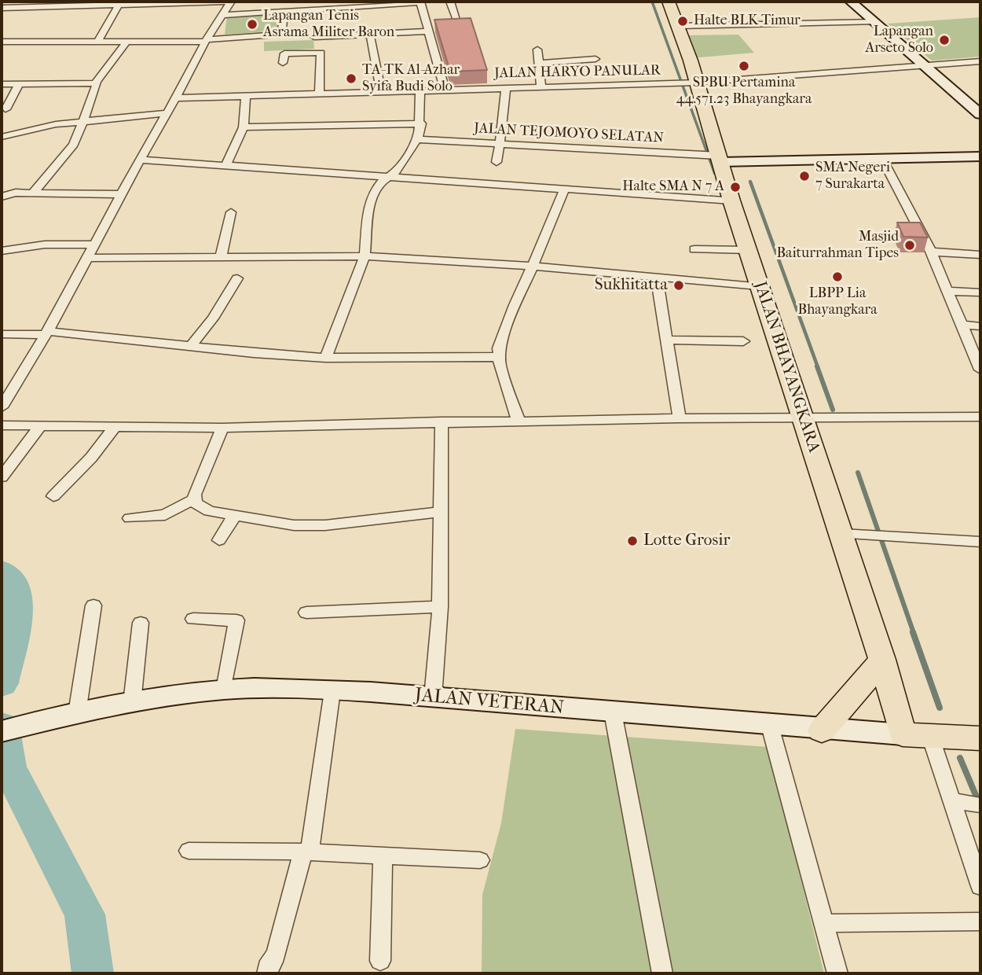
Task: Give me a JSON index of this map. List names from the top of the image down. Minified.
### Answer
{"streets":{"main road":["JALAN BHAYANGKARA","JALAN VETERAN"],"street":["JALAN HARYO PANULAR","JALAN TEJOMOYO SELATAN"]},"crossings":[["JALAN HARYO PANULAR","JALAN BHAYANGKARA"],["JALAN TEJOMOYO SELATAN","JALAN BHAYANGKARA"],["JALAN BHAYANGKARA","JALAN VETERAN"]],"places":["Halte BLK Timur","Lapangan Tenis Asrama Militer Baron","Lapangan Arseto Solo","SPBU Pertamina 44.571.23 Bhayangkara","TA-TK Al-Azhar Syifa Budi Solo","SMA Negeri 7 Surakarta","Halte SMA N 7 A","Masjid Baiturrahman Tipes","LBPP Lia Bhayangkara","Sukhitatta","Lotte Grosir"]}
